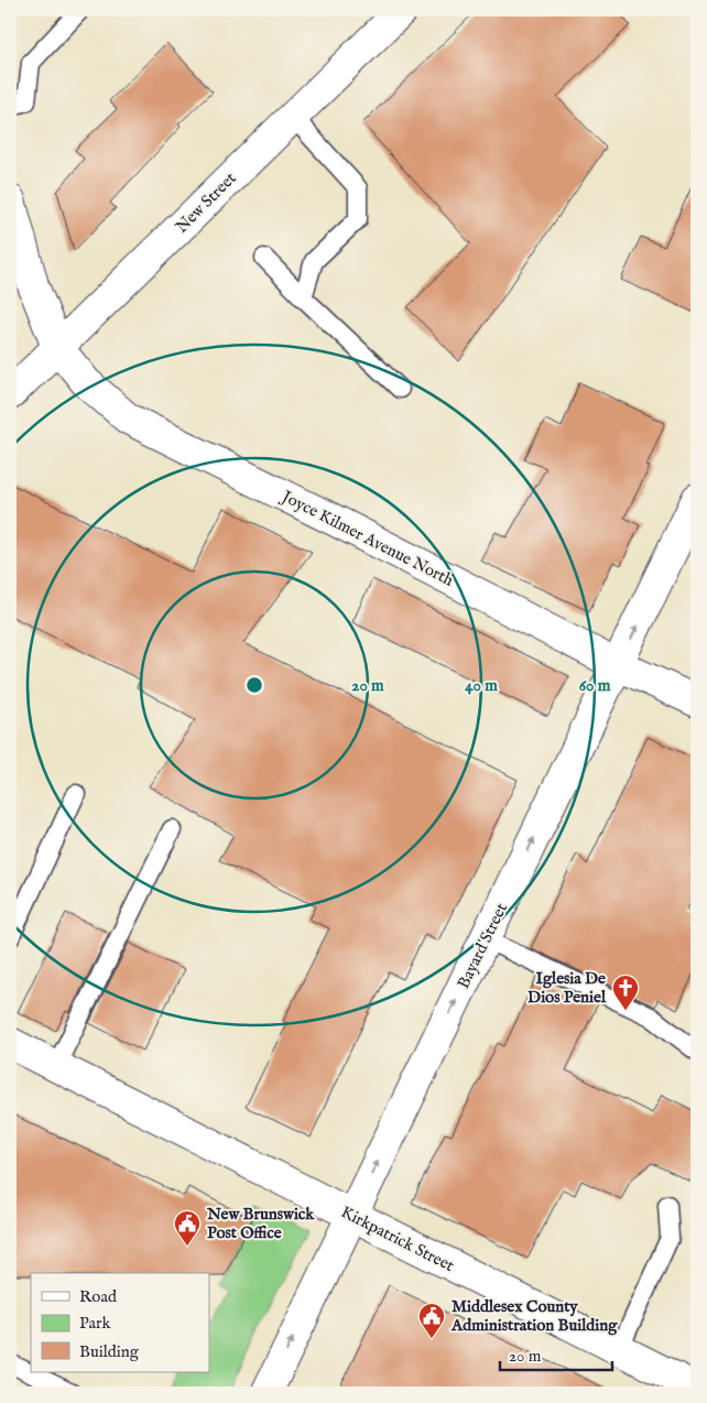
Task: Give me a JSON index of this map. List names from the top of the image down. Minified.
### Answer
{"streets":{"street":["New Street","Joyce Kilmer Avenue North","Bayard Street","Kirkpatrick Street"]},"crossings":[["New Street","Joyce Kilmer Avenue North"],["Joyce Kilmer Avenue North","Bayard Street"],["Bayard Street","Kirkpatrick Street"]],"one_way":["Bayard Street"],"places":{"church":["Iglesia De Dios Peniel"],"public building":["New Brunswick Post Office","Middlesex County Administration Building"]},"legend":["Road","Park","Building"],"scale_bar":"20 m","rings":["20 m","40 m","60 m"]}
